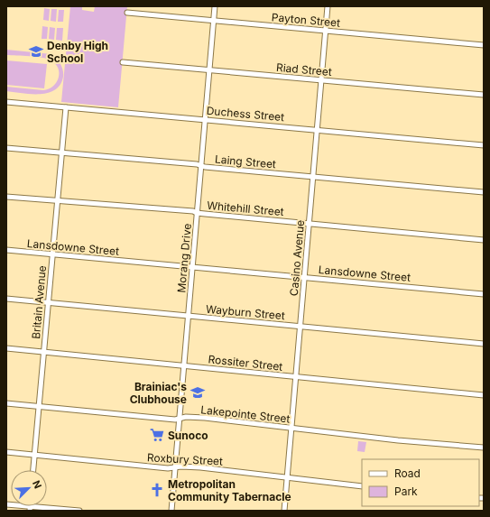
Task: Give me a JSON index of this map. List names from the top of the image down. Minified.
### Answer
{"streets":{"street":["Payton Street","Riad Street","Duchess Street","Laing Street","Whitehill Street","Lansdowne Street","Morang Drive","Casino Avenue","Britain Avenue","Wayburn Street","Rossiter Street","Lakepointe Street","Roxbury Street"]},"crossings":[["Payton Street","Morang Drive"],["Payton Street","Casino Avenue"],["Riad Street","Morang Drive"],["Riad Street","Casino Avenue"],["Duchess Street","Morang Drive"],["Duchess Street","Casino Avenue"],["Duchess Street","Britain Avenue"],["Laing Street","Morang Drive"],["Laing Street","Casino Avenue"],["Laing Street","Britain Avenue"],["Whitehill Street","Morang Drive"],["Whitehill Street","Casino Avenue"],["Whitehill Street","Britain Avenue"],["Lansdowne Street","Morang Drive"],["Lansdowne Street","Casino Avenue"],["Lansdowne Street","Britain Avenue"],["Morang Drive","Wayburn Street"],["Morang Drive","Rossiter Street"],["Morang Drive","Lakepointe Street"],["Morang Drive","Roxbury Street"],["Casino Avenue","Wayburn Street"],["Casino Avenue","Rossiter Street"],["Casino Avenue","Lakepointe Street"],["Casino Avenue","Roxbury Street"],["Britain Avenue","Wayburn Street"],["Britain Avenue","Rossiter Street"],["Britain Avenue","Lakepointe Street"],["Britain Avenue","Roxbury Street"]],"places":{"school or university":["Denby High School","Brainiac's Clubhouse"],"supermarket":["Sunoco"],"church":["Metropolitan Community Tabernacle"]},"legend":["Road","Park"],"north":"top right"}
